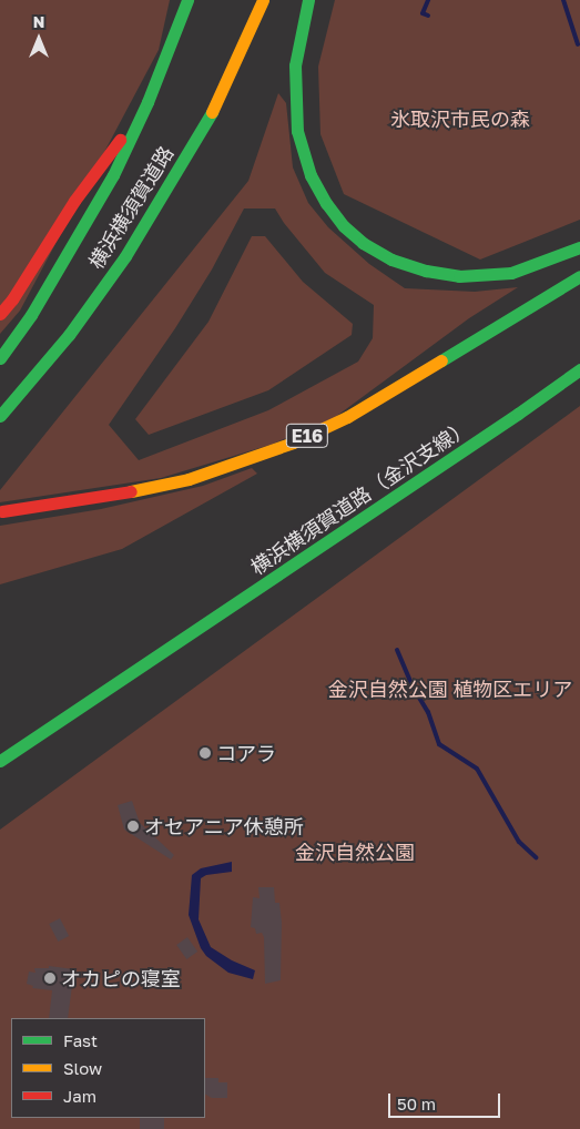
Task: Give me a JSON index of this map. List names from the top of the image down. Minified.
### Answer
{"streets":{"highway":["横浜横須賀道路","E16","横浜横須賀道路（金沢支線）"]},"parks":["氷取沢市民の森","金沢自然公園 植物区エリア","金沢自然公園"],"places":["コアラ","オセアニア休憩所","オカピの寝室"],"legend":["Fast","Slow","Jam"],"scale_bar":"50 m","north":"top"}
